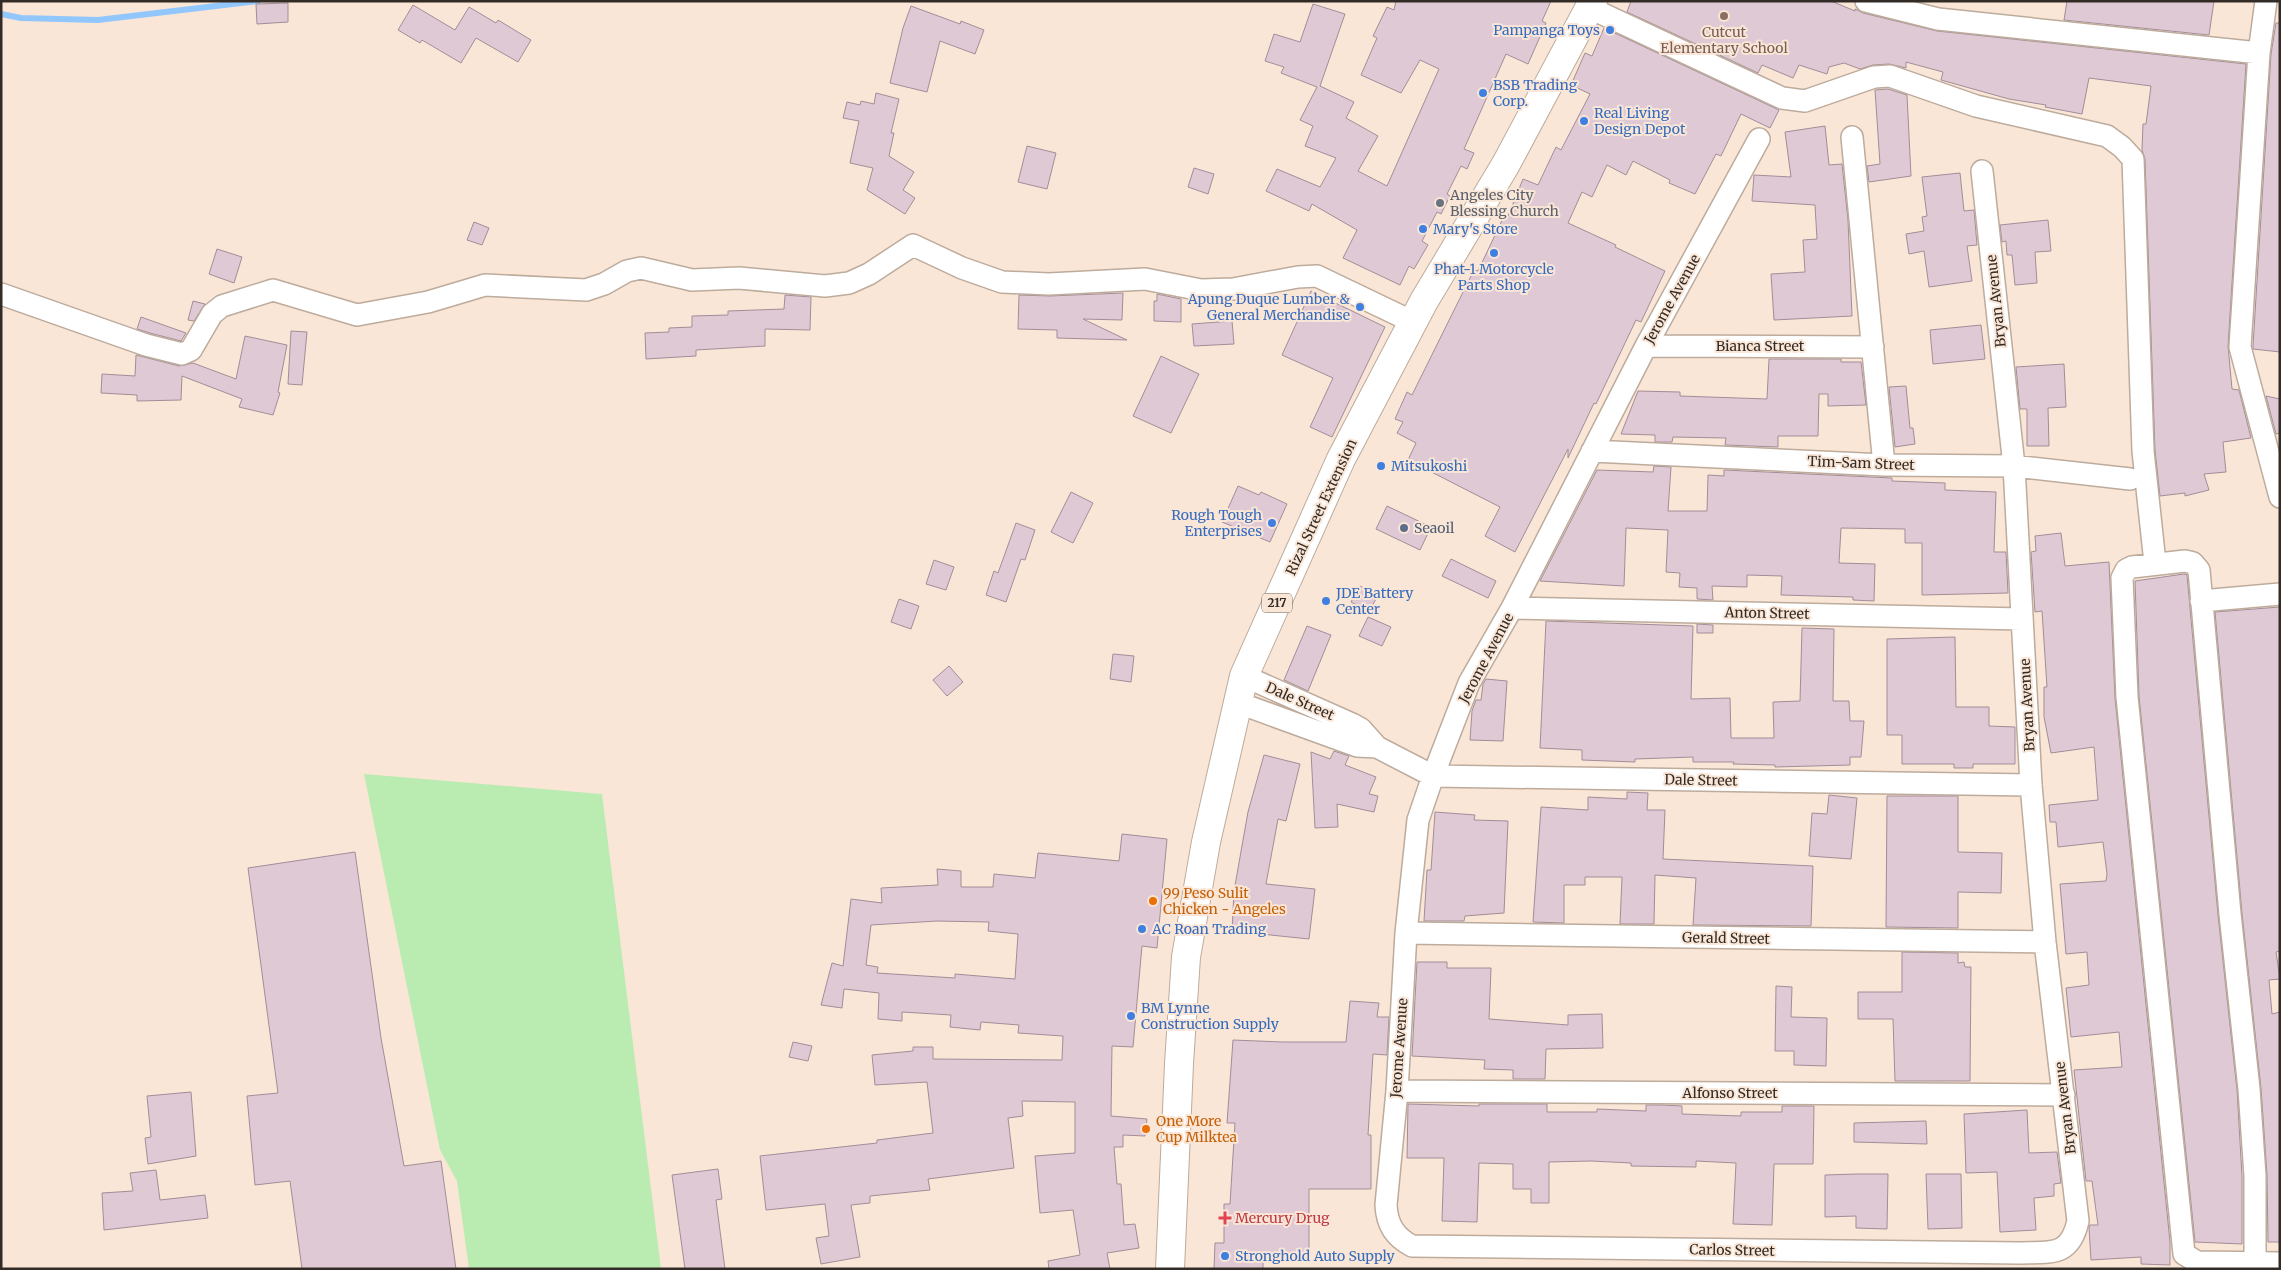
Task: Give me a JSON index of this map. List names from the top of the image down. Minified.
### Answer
{"streets":{"main road":["Rizal Street Extension","217"],"street":["Jerome Avenue","Bryan Avenue","Bianca Street","Tim-Sam Street","Anton Street","Dale Street","Gerald Street","Alfonso Street","Carlos Street"]},"crossings":[["Jerome Avenue","Bianca Street"],["Jerome Avenue","Tim-Sam Street"],["Jerome Avenue","Anton Street"],["Jerome Avenue","Dale Street"],["Jerome Avenue","Gerald Street"],["Jerome Avenue","Alfonso Street"],["Jerome Avenue","Carlos Street"],["Bryan Avenue","Tim-Sam Street"],["Bryan Avenue","Anton Street"],["Bryan Avenue","Dale Street"],["Bryan Avenue","Gerald Street"],["Bryan Avenue","Alfonso Street"],["Bryan Avenue","Carlos Street"],["Rizal Street Extension","Dale Street"]],"places":{"other":["Cutcut Elementary School","Pampanga Toys","BSB Trading Corp.","Real Living Design Depot","Angeles City Blessing Church","Mary's Store","Phat-1 Motorcycle Parts Shop","Apung Duque Lumber & General Merchandise","Mitsukoshi","Rough Tough Enterprises","Seaoil","JDE Battery Center","99 Peso Sulit Chicken - Angeles","AC Roan Trading","BM Lynne Construction Supply","One More Cup Milktea","Stronghold Auto Supply"],"health":["Mercury Drug"]}}
